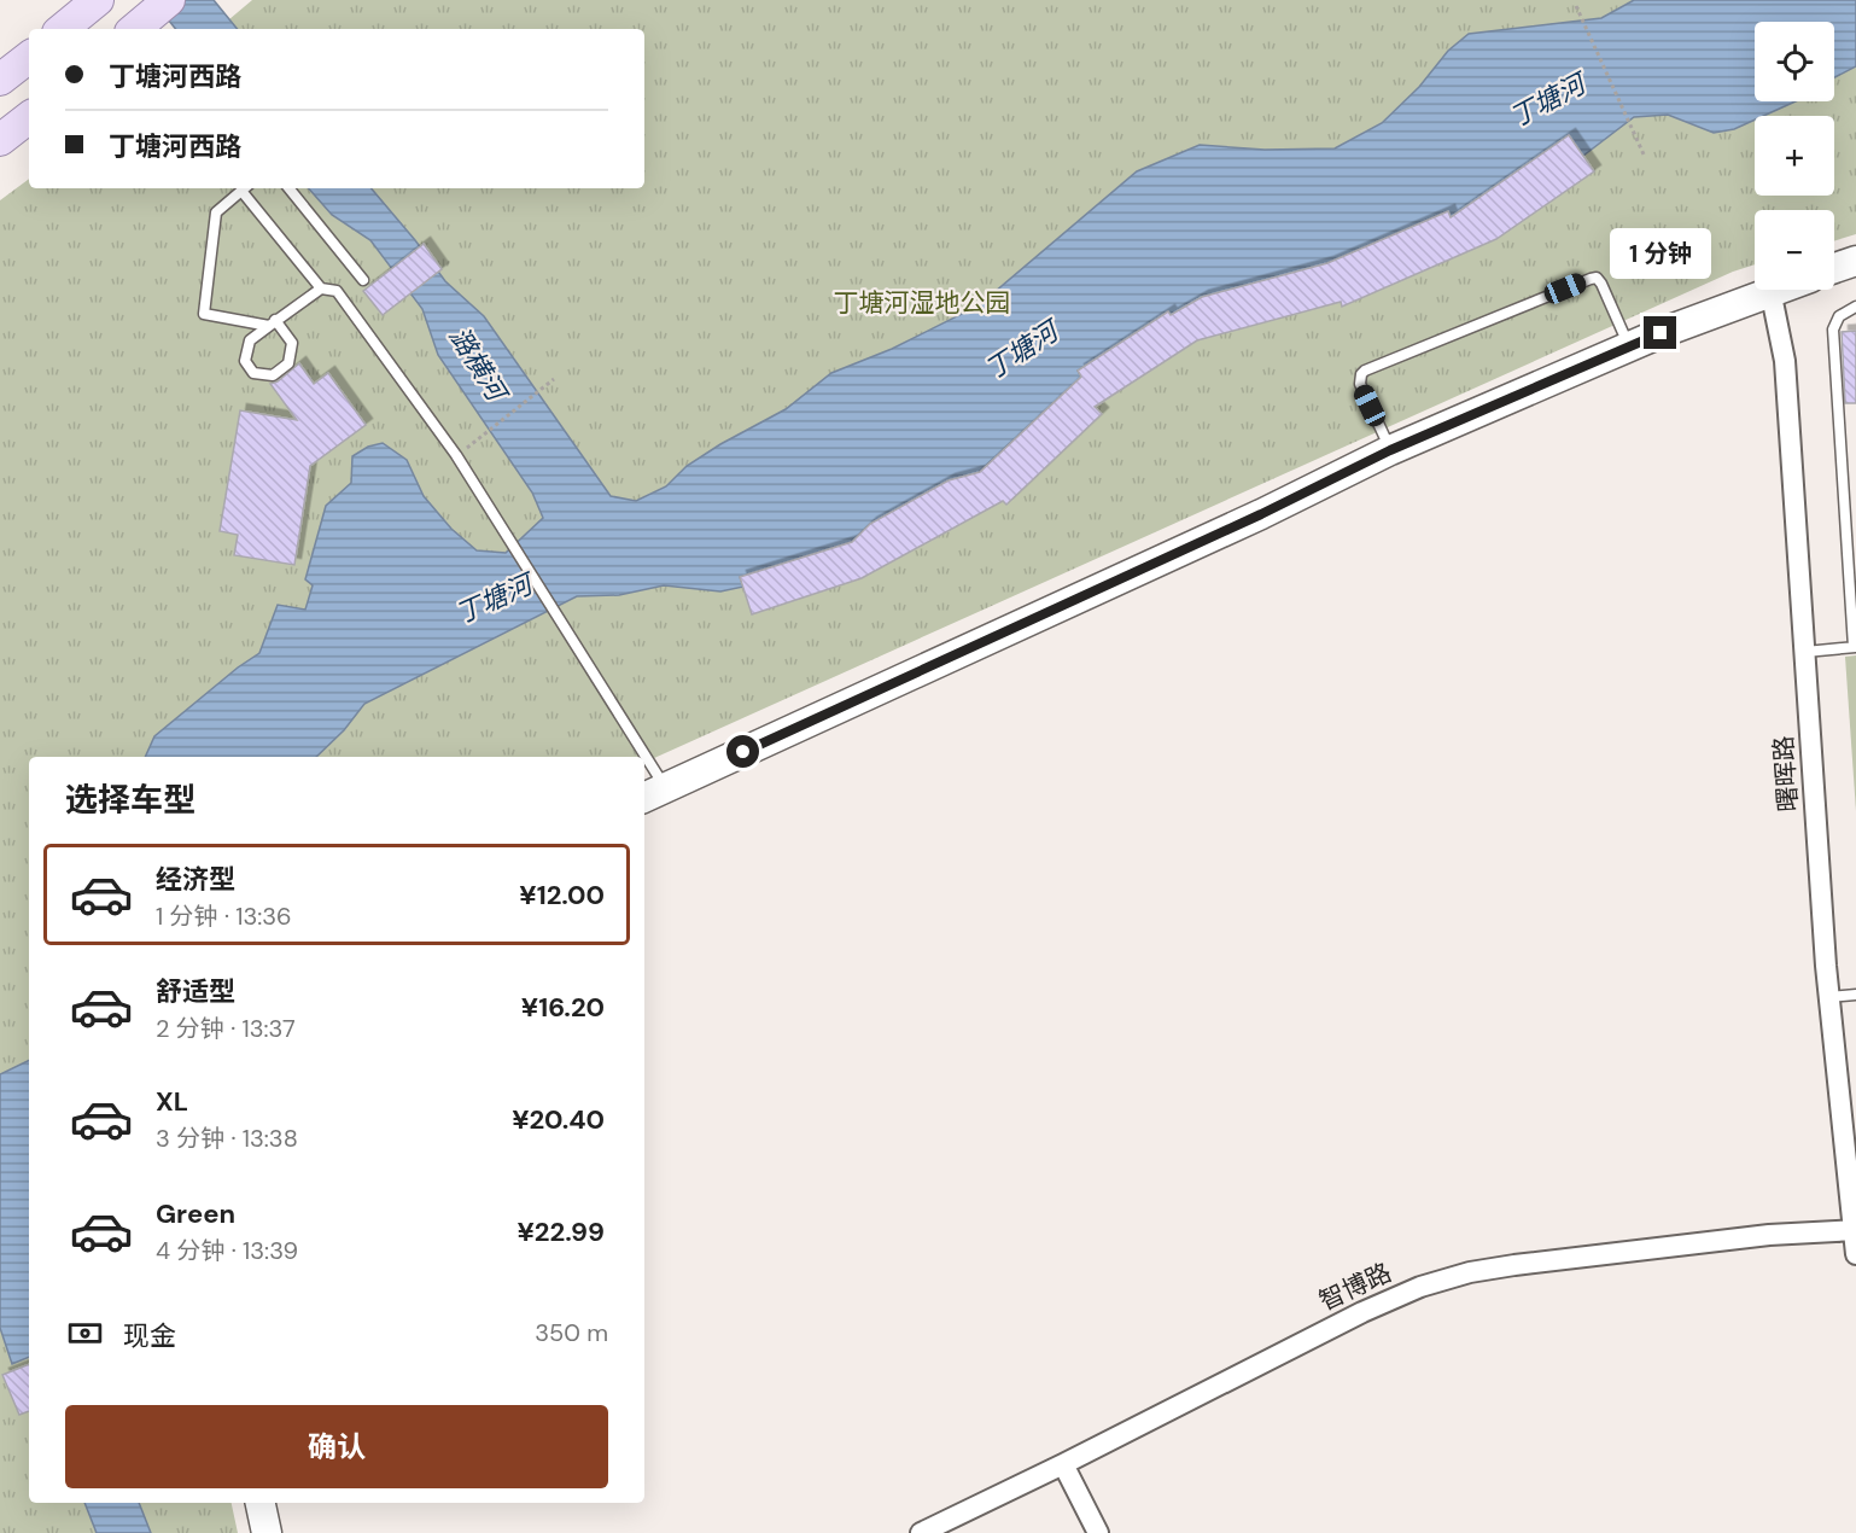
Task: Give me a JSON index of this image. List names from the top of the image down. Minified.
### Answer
{"streets":{"street":["曙晖路","智博路"]},"crossings":[["曙晖路","智博路"]],"water":["丁塘河","潞横河"],"parks":["丁塘河湿地公园"],"page":{"map_buttons":["+","−"],"banner":["丁塘河西路","丁塘河西路"],"bubble":"1 分钟","heading":"选择车型","list":[{"name":"经济型","note":"1 分钟 · 13:36","value":"¥12.00"},{"name":"舒适型","note":"2 分钟 · 13:37","value":"¥16.20"},{"name":"XL","note":"3 分钟 · 13:38","value":"¥20.40"},{"name":"Green","note":"4 分钟 · 13:39","value":"¥22.99"}],"pay":["现金","350 m"],"buttons":"确认"}}
